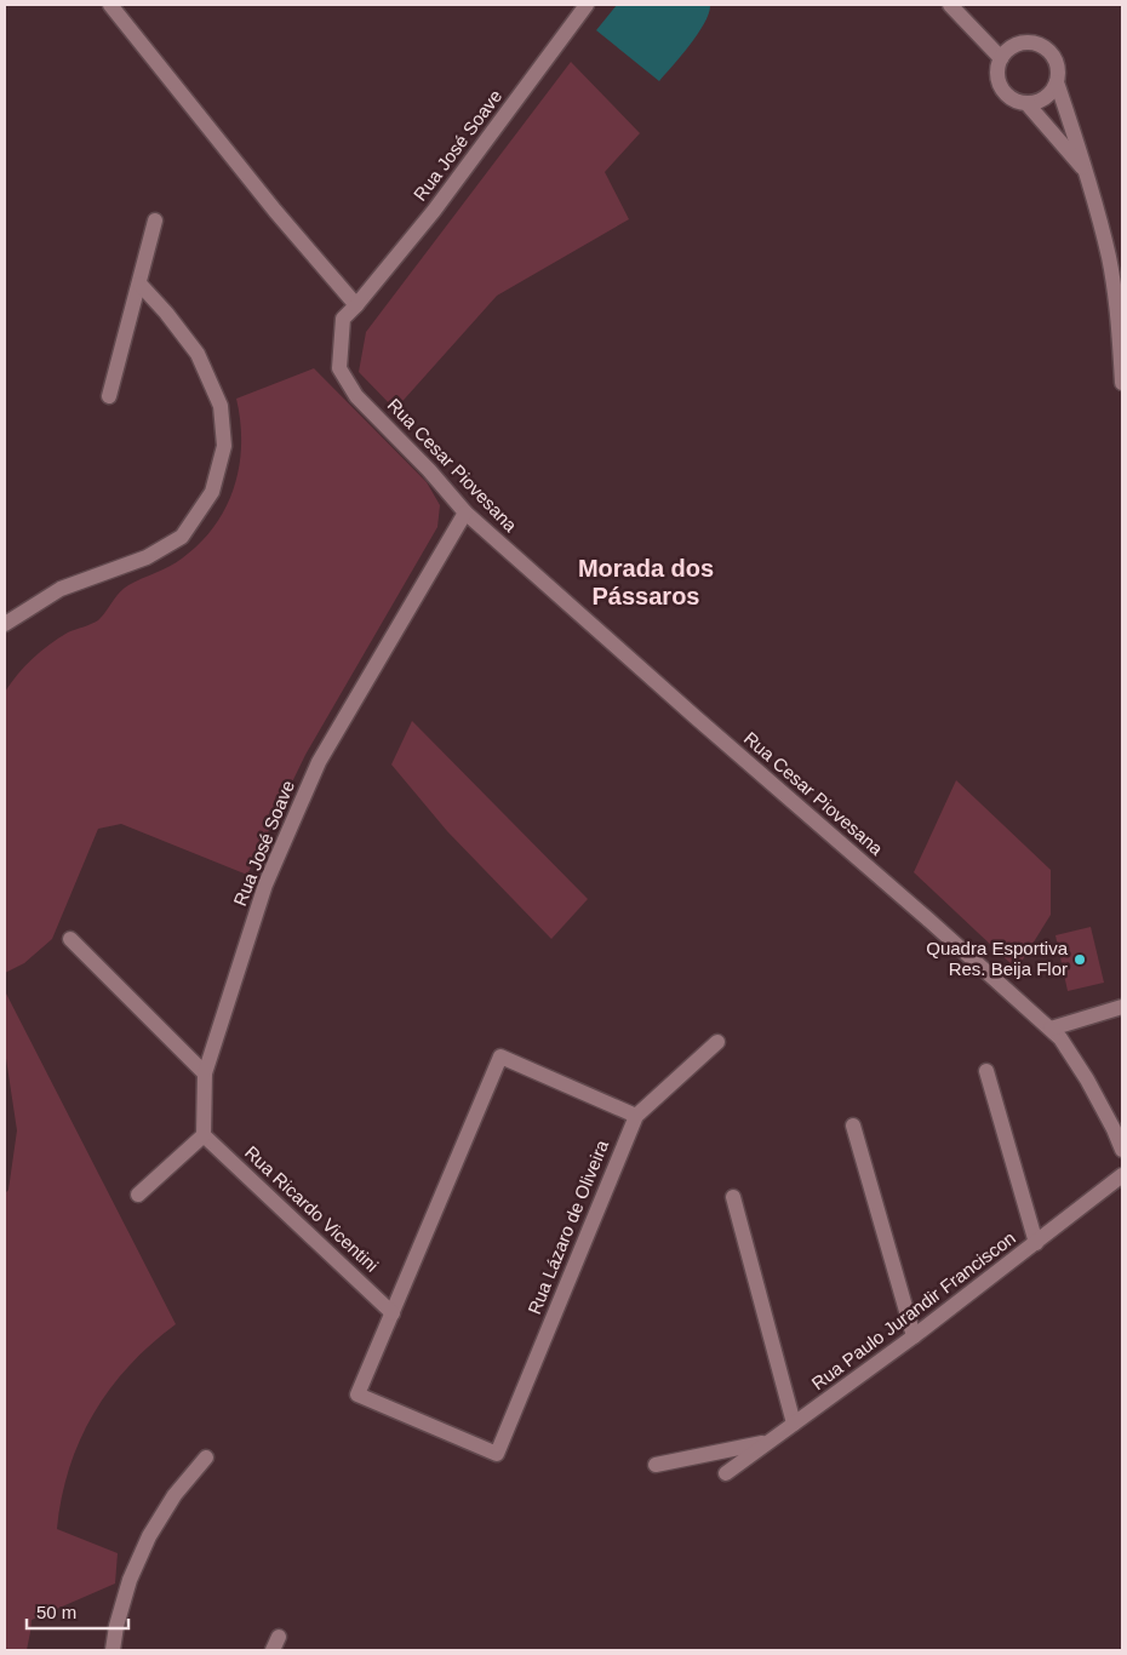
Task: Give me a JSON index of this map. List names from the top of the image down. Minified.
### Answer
{"streets":{"street":["Rua José Soave","Rua Cesar Piovesana","Rua Ricardo Vicentini","Rua Lázaro de Oliveira","Rua Paulo Jurandir Franciscon"]},"crossings":[["Rua José Soave","Rua Cesar Piovesana"],["Rua José Soave","Rua Ricardo Vicentini"],["Rua Ricardo Vicentini","Rua Lázaro de Oliveira"]],"districts":["Morada dos Pássaros"],"places":["Quadra Esportiva Res. Beija Flor"],"scale_bar":"50 m"}
